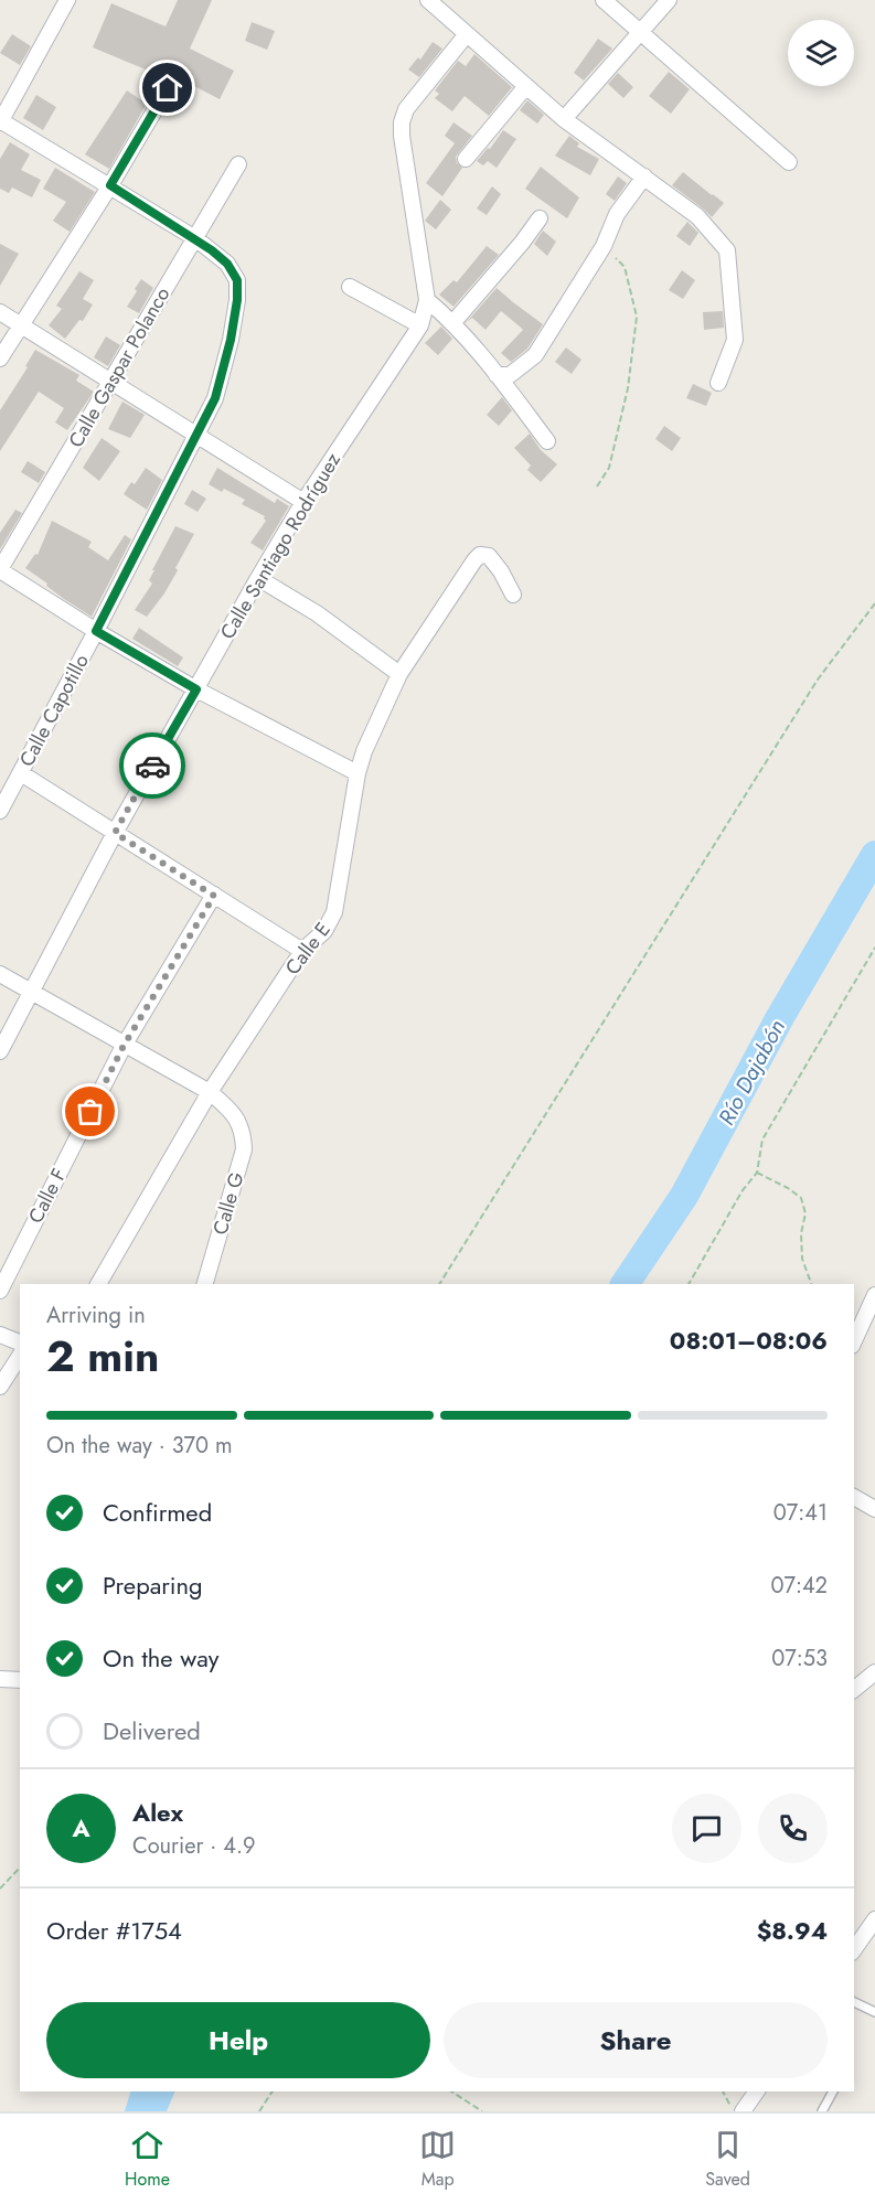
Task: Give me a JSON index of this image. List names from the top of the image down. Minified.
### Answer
{"streets":{"street":["Calle Gaspar Polanco","Calle Santiago Rodríguez","Calle Capotillo","Calle E","Calle F","Calle G"]},"crossings":[["Calle Gaspar Polanco","Calle Capotillo"],["Calle E","Calle G"]],"water":["Río Dajabón"],"page":{"heading":["2 min","Arriving in","08:01–08:06"],"panel":["Alex","Courier · 4.9","Order #1754","$8.94"],"bar":"On the way · 370 m","list":[["Confirmed","07:41"],["Preparing","07:42"],["On the way","07:53"],"Delivered"],"round":"A","buttons":["Help","Share"],"tabs":["Home","Map","Saved"]}}
